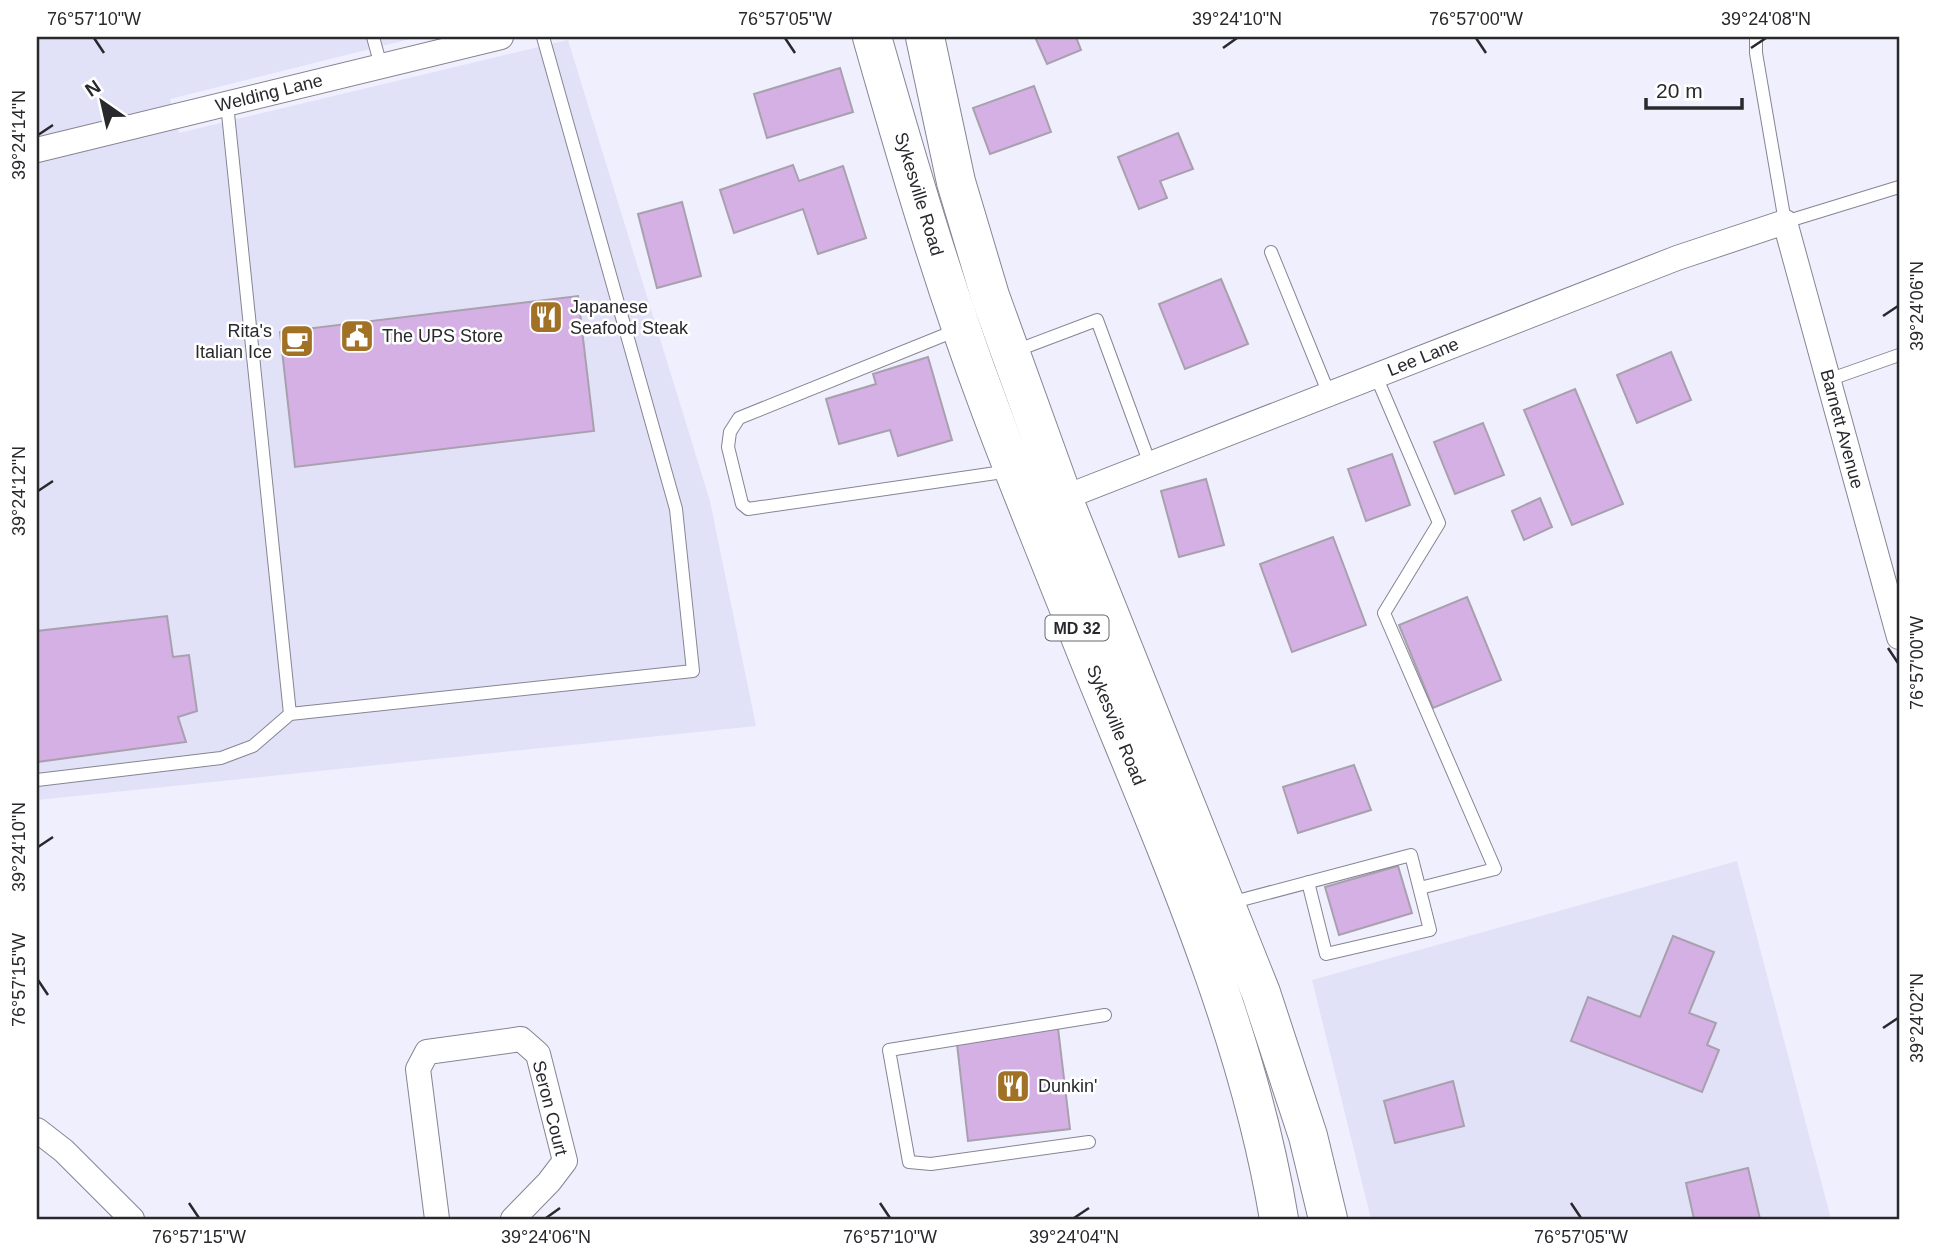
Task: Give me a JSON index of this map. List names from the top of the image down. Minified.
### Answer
{"streets":{"main road":["Sykesville Road","MD 32"],"street":["Welding Lane","Lee Lane","Barnett Avenue","Seron Court"]},"crossings":[["Sykesville Road","Lee Lane"],["Lee Lane","Barnett Avenue"]],"places":{"restaurant":["Japanese Seafood Steak","Dunkin'"],"public building":["The UPS Store"],"cafe":["Rita's Italian Ice"]},"scale_bar":"20 m","north":"top left","coordinates":["76°57'10\"W","76°57'05\"W","39°24'10\"N","76°57'00\"W","39°24'08\"N","39°24'14\"N","39°24'06\"N","39°24'12\"N","76°57'15\"W","39°24'02\"N","39°24'04\"N"]}
